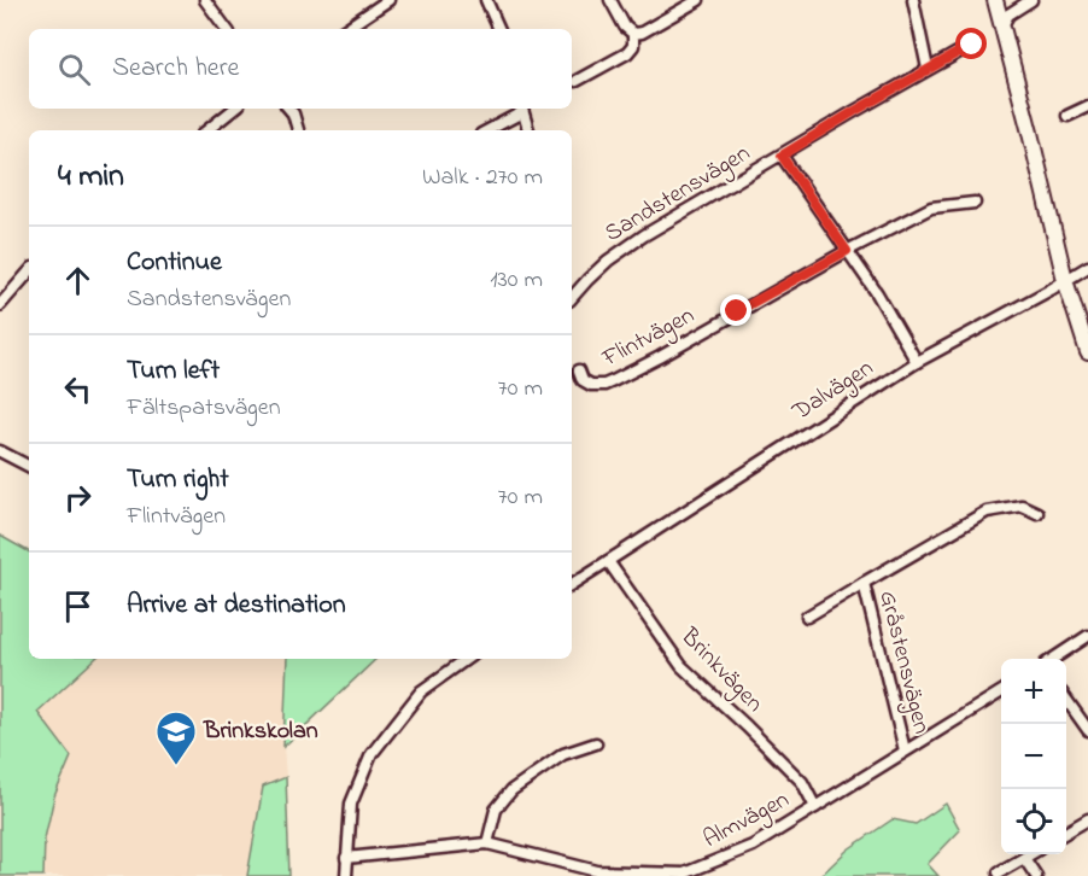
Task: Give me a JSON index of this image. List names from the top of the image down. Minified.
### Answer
{"streets":{"street":["Sandstensvägen","Flintvägen","Dalvägen","Gråstensvägen","Brinkvägen","Almvägen"]},"crossings":[["Dalvägen","Brinkvägen"],["Gråstensvägen","Almvägen"],["Brinkvägen","Almvägen"]],"places":{"school or university":["Brinkskolan"]},"page":{"search":"Search here","heading":["4 min","Walk · 270 m"],"list":[["Continue","Sandstensvägen","130 m"],["Turn left","Fältspatsvägen","70 m"],["Turn right","Flintvägen","70 m"],"Arrive at destination"],"map_buttons":["+","−"]}}
